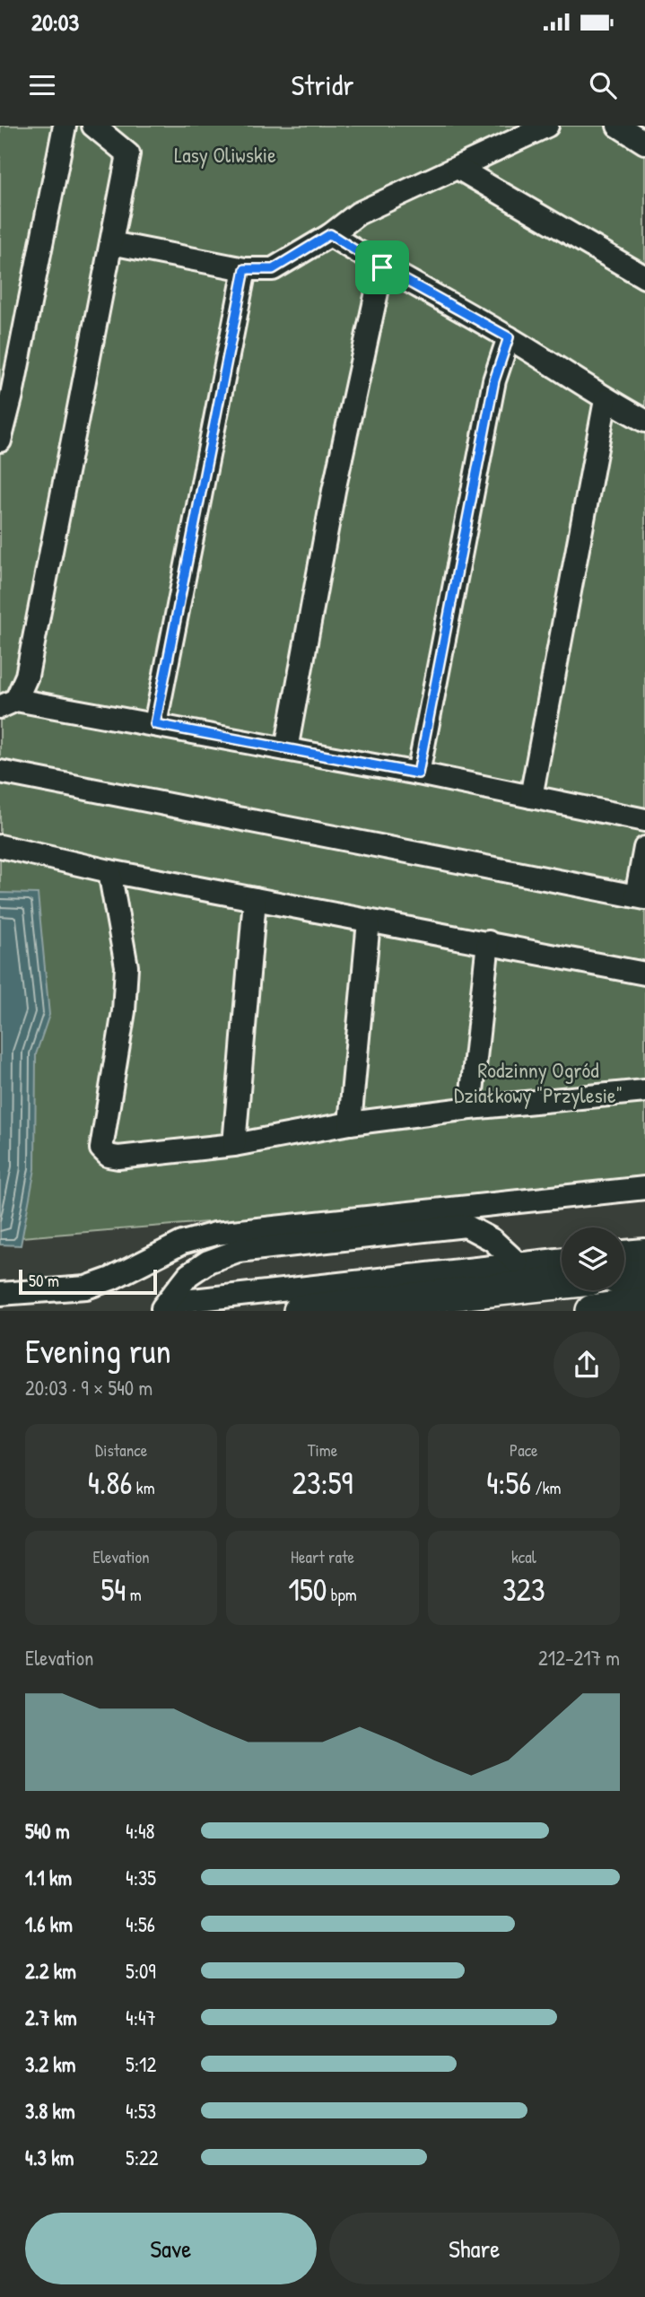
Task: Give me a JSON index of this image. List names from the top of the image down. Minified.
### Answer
{"parks":["Lasy Oliwskie","Rodzinny Ogród Działkowy \"Przylesie\""],"scale_bar":"50 m","page":{"status":"20:03","header":"Stridr","scale":"50 m","heading":["Evening run","20:03 · 9 × 540 m"],"stats":[["Distance","4.86 km"],["Time","23:59"],["Pace","4:56 /km"],["Elevation","54 m"],["Heart rate","150 bpm"],["kcal","323"]],"chart":["Elevation","212–217 m"],"list":[{"name":"540 m","note":"4:48"},{"name":"1.1 km","note":"4:35"},{"name":"1.6 km","note":"4:56"},{"name":"2.2 km","note":"5:09"},{"name":"2.7 km","note":"4:47"},{"name":"3.2 km","note":"5:12"},{"name":"3.8 km","note":"4:53"},{"name":"4.3 km","note":"5:22"}],"buttons":["Save","Share"]}}
